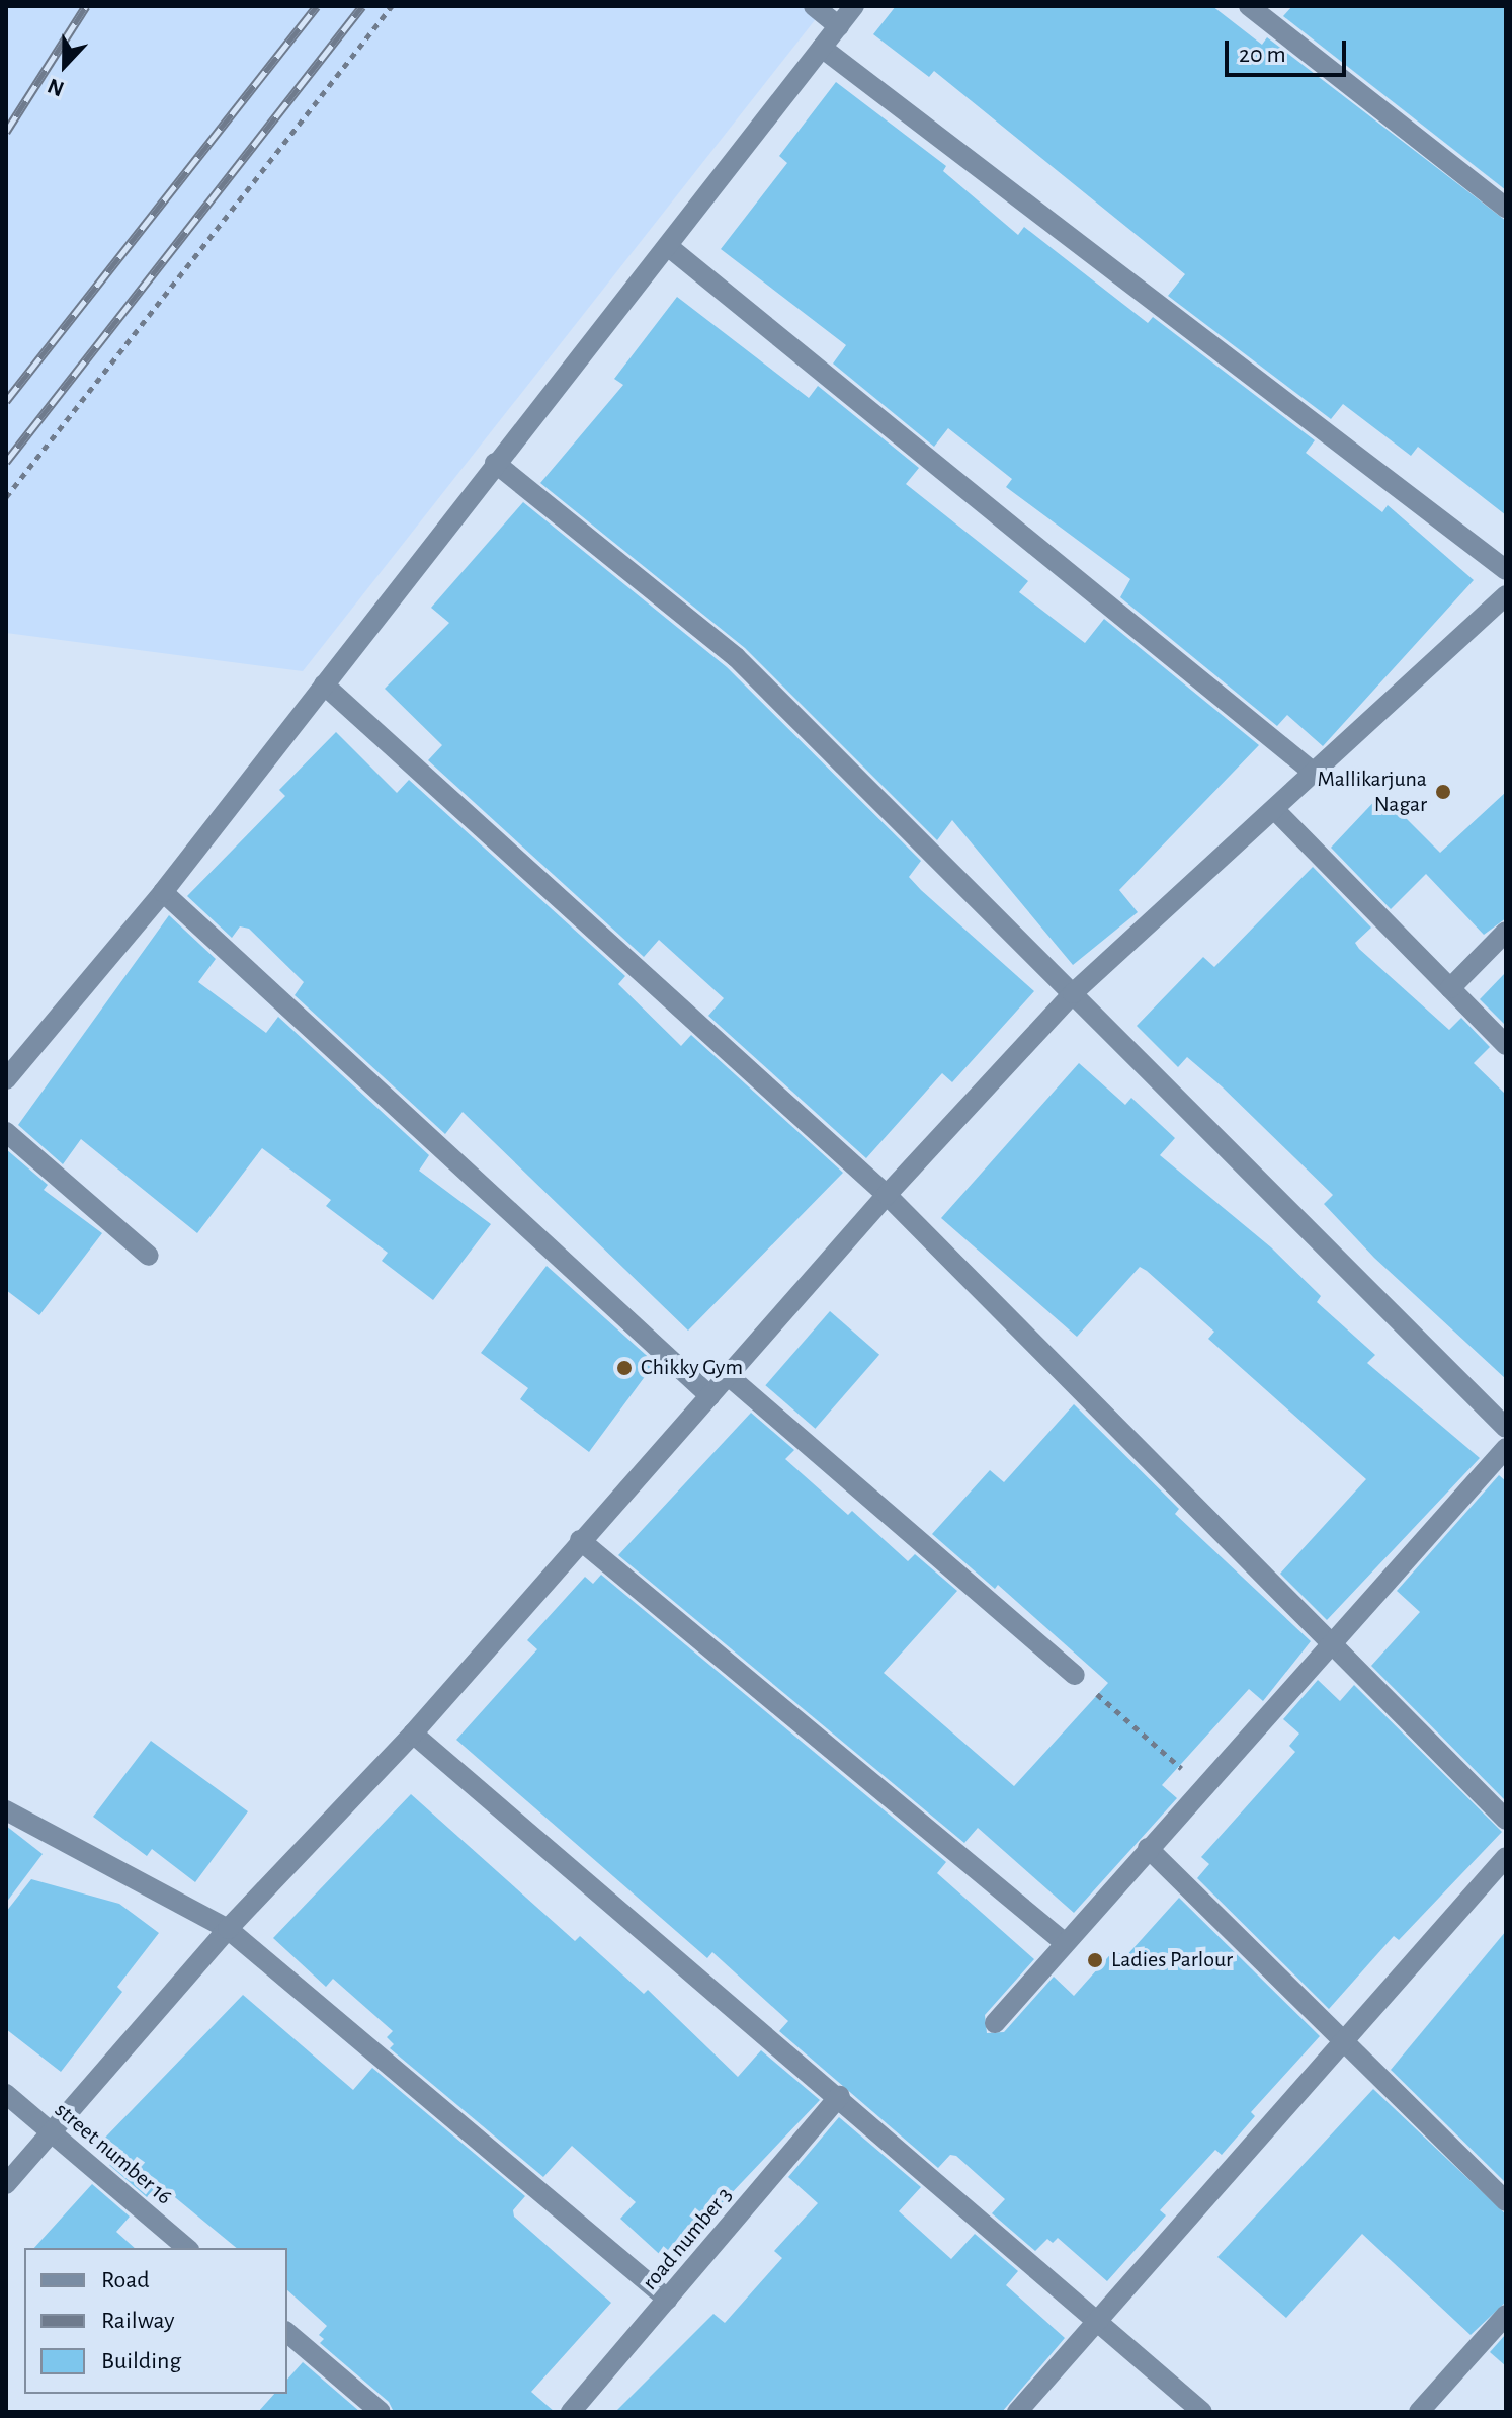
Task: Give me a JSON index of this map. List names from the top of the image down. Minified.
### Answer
{"streets":{"street":["street number 16","road number 3"]},"places":["Mallikarjuna Nagar","Chikky Gym","Ladies Parlour"],"legend":["Road","Railway","Building"],"scale_bar":"20 m","north":"bottom"}
